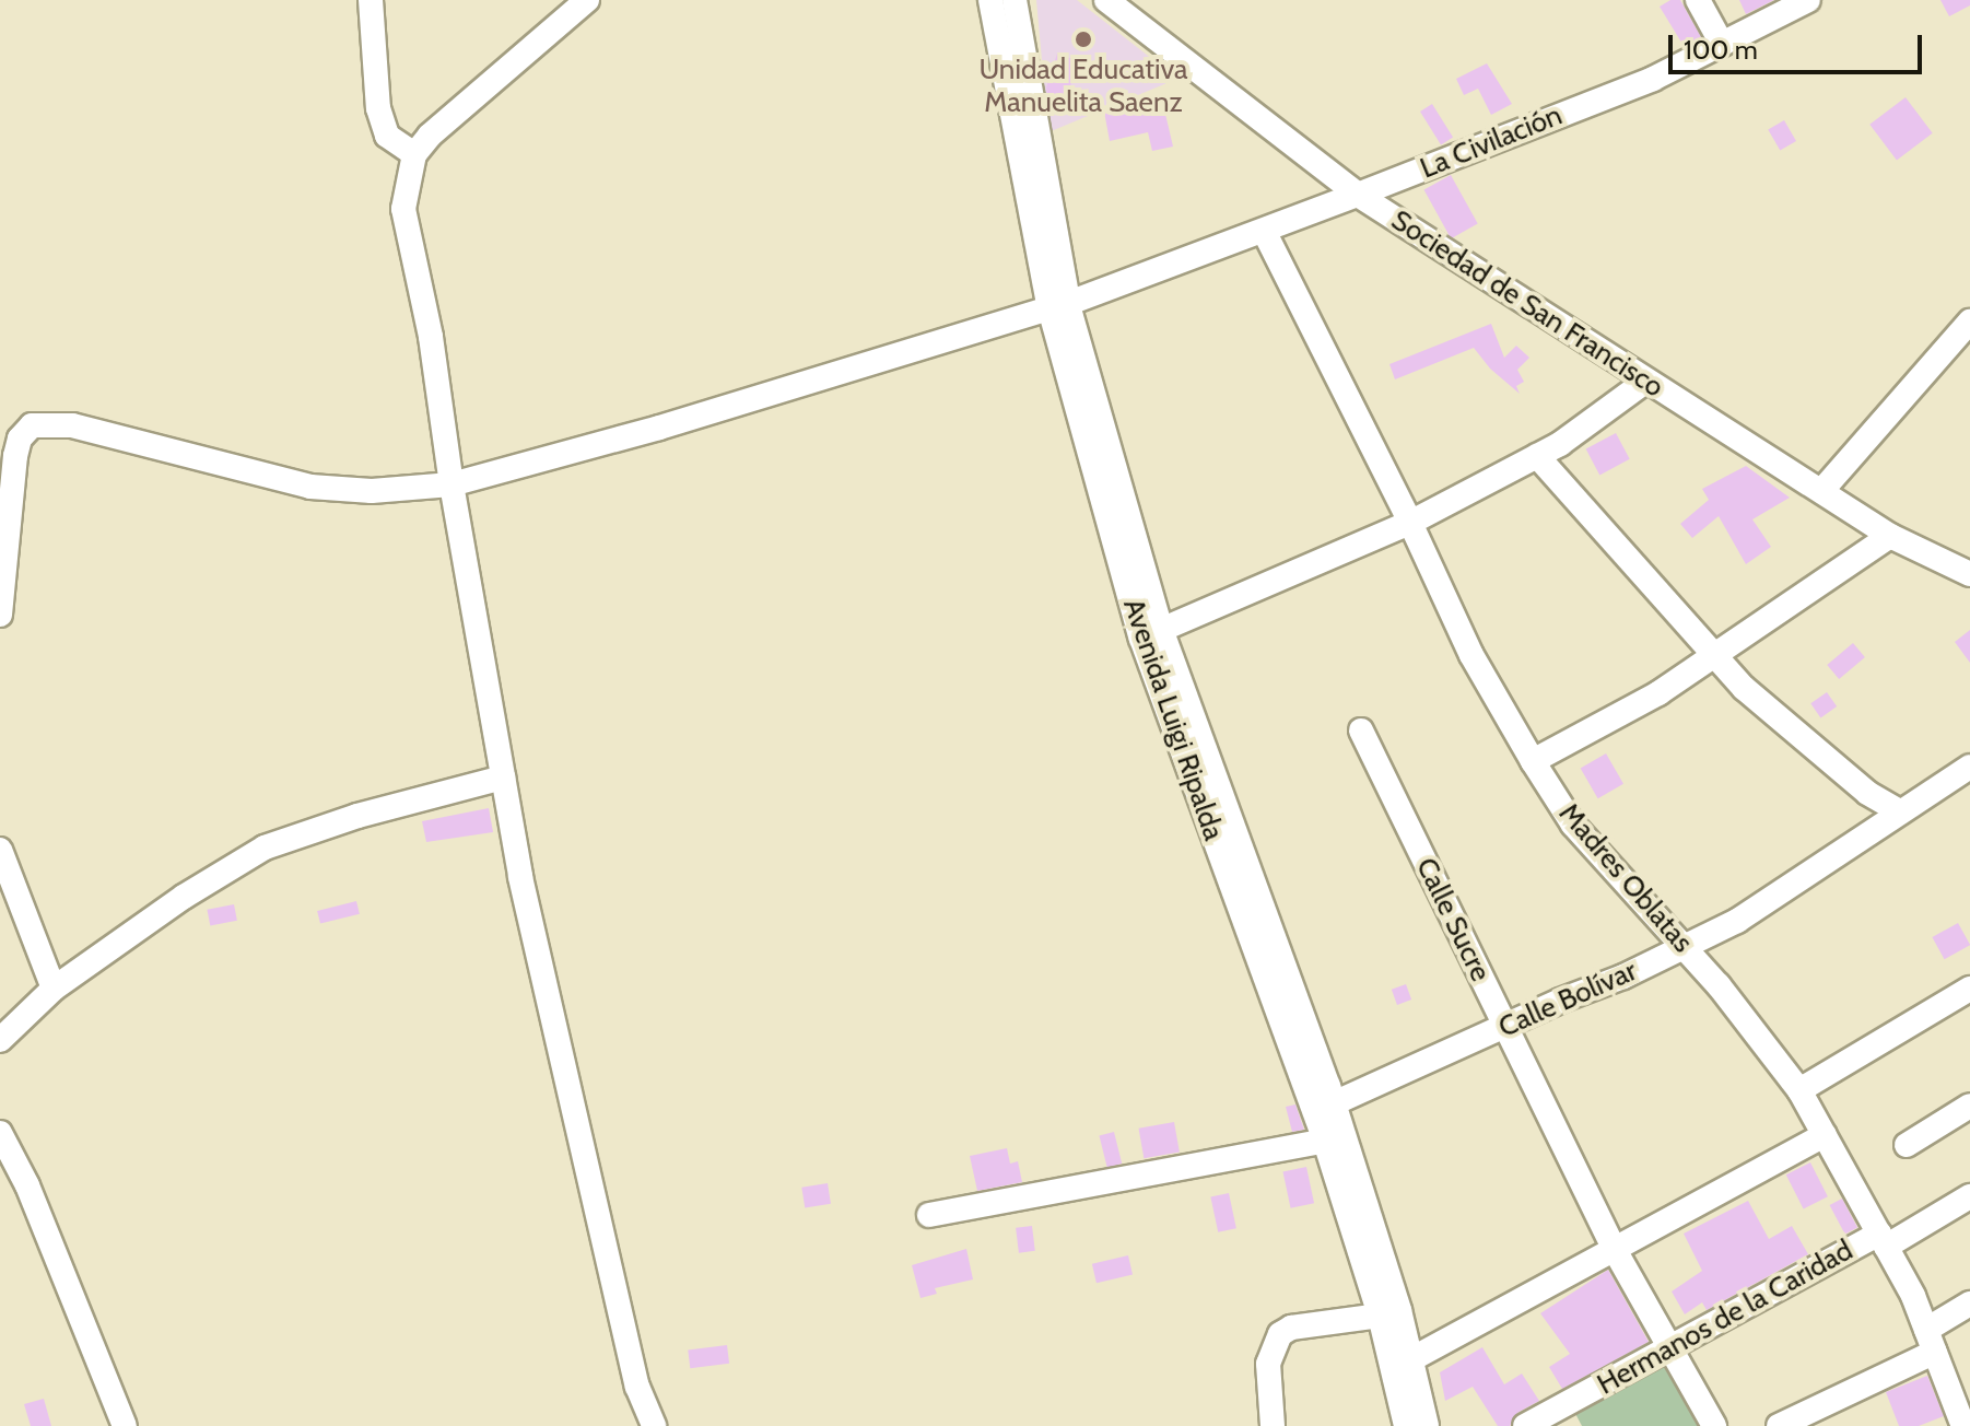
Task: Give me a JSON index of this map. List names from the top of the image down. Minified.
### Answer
{"streets":{"street":["La Civilación","Sociedad de San Francisco","Avenida Luigi Ripalda","Madres Oblatas","Calle Sucre","Calle Bolívar","Hermanos de la Caridad"]},"crossings":[["La Civilación","Sociedad de San Francisco"],["La Civilación","Avenida Luigi Ripalda"],["La Civilación","Madres Oblatas"],["Avenida Luigi Ripalda","Calle Bolívar"],["Madres Oblatas","Calle Bolívar"],["Madres Oblatas","Hermanos de la Caridad"],["Calle Sucre","Calle Bolívar"],["Calle Sucre","Hermanos de la Caridad"]],"places":["Unidad Educativa Manuelita Saenz"],"scale_bar":"100 m"}
